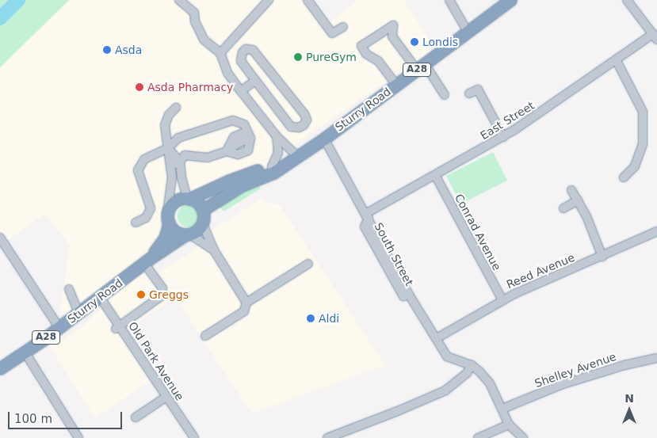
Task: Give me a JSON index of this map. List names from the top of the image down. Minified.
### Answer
{"streets":{"highway":["A28","Sturry Road"],"street":["East Street","Conrad Avenue","South Street","Reed Avenue","Old Park Avenue","Shelley Avenue"]},"crossings":[["Sturry Road","South Street"],["Sturry Road","Old Park Avenue"],["East Street","Conrad Avenue"],["East Street","South Street"],["Conrad Avenue","Reed Avenue"],["South Street","Reed Avenue"],["South Street","Shelley Avenue"]],"places":["Londis","Asda","PureGym","Asda Pharmacy","Greggs","Aldi"],"scale_bar":"100 m","north":"top"}
